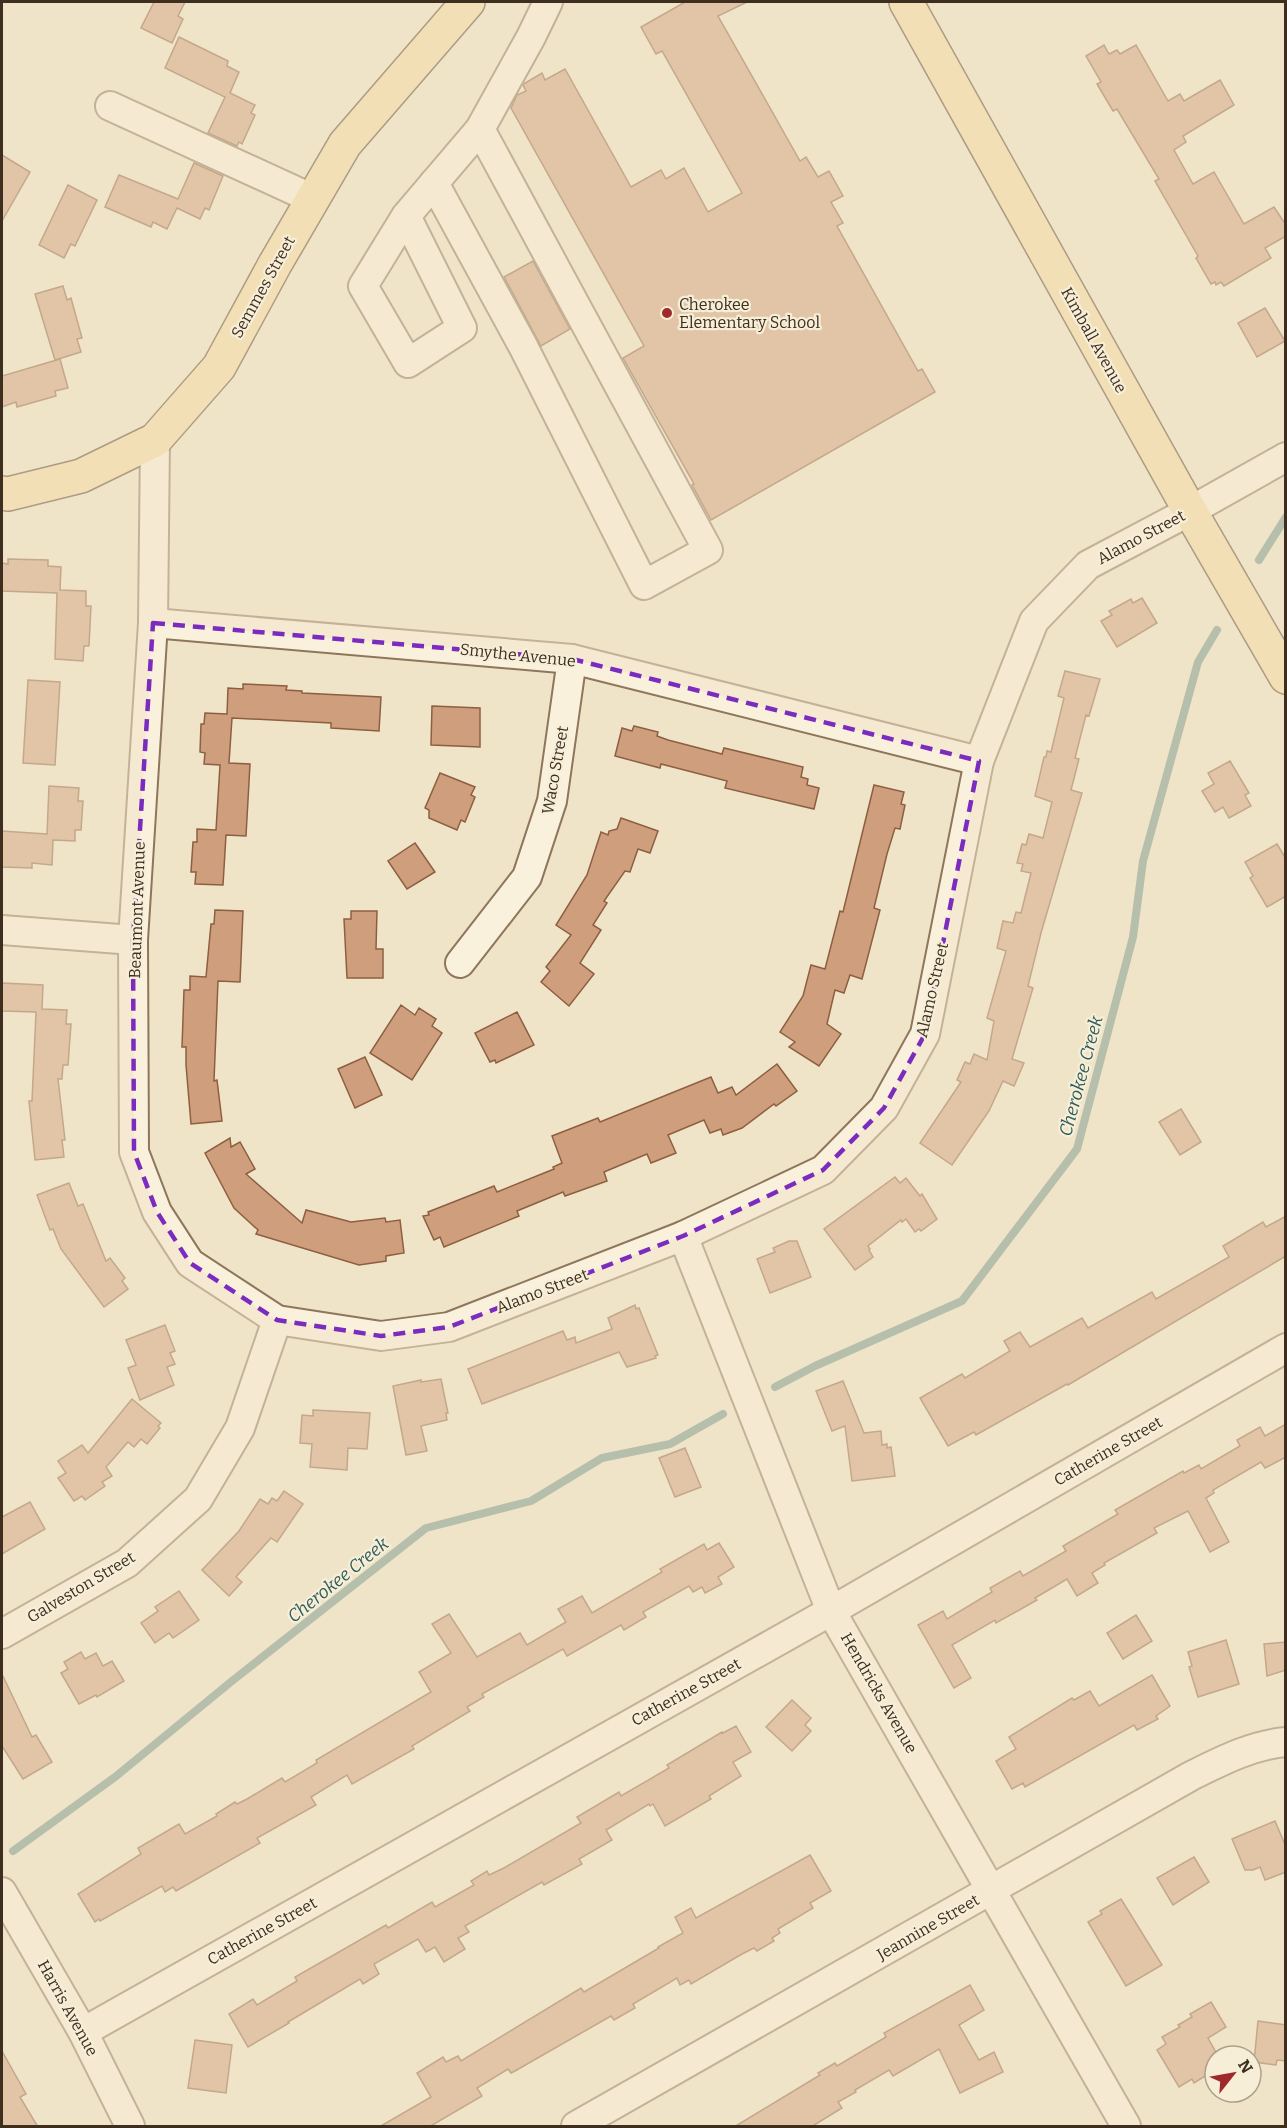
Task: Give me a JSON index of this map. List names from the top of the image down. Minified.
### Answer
{"streets":{"main road":["Semmes Street","Kimball Avenue"],"street":["Alamo Street","Smythe Avenue","Waco Street","Beaumont Avenue","Catherine Street","Galveston Street","Hendricks Avenue","Jeannine Street","Harris Avenue"]},"crossings":[["Semmes Street","Beaumont Avenue"],["Kimball Avenue","Alamo Street"],["Alamo Street","Smythe Avenue"],["Alamo Street","Beaumont Avenue"],["Alamo Street","Galveston Street"],["Alamo Street","Hendricks Avenue"],["Smythe Avenue","Waco Street"],["Smythe Avenue","Beaumont Avenue"],["Beaumont Avenue","Galveston Street"],["Catherine Street","Hendricks Avenue"],["Catherine Street","Harris Avenue"],["Hendricks Avenue","Jeannine Street"]],"water":["Cherokee Creek"],"places":["Cherokee Elementary School"],"north":"top right"}
